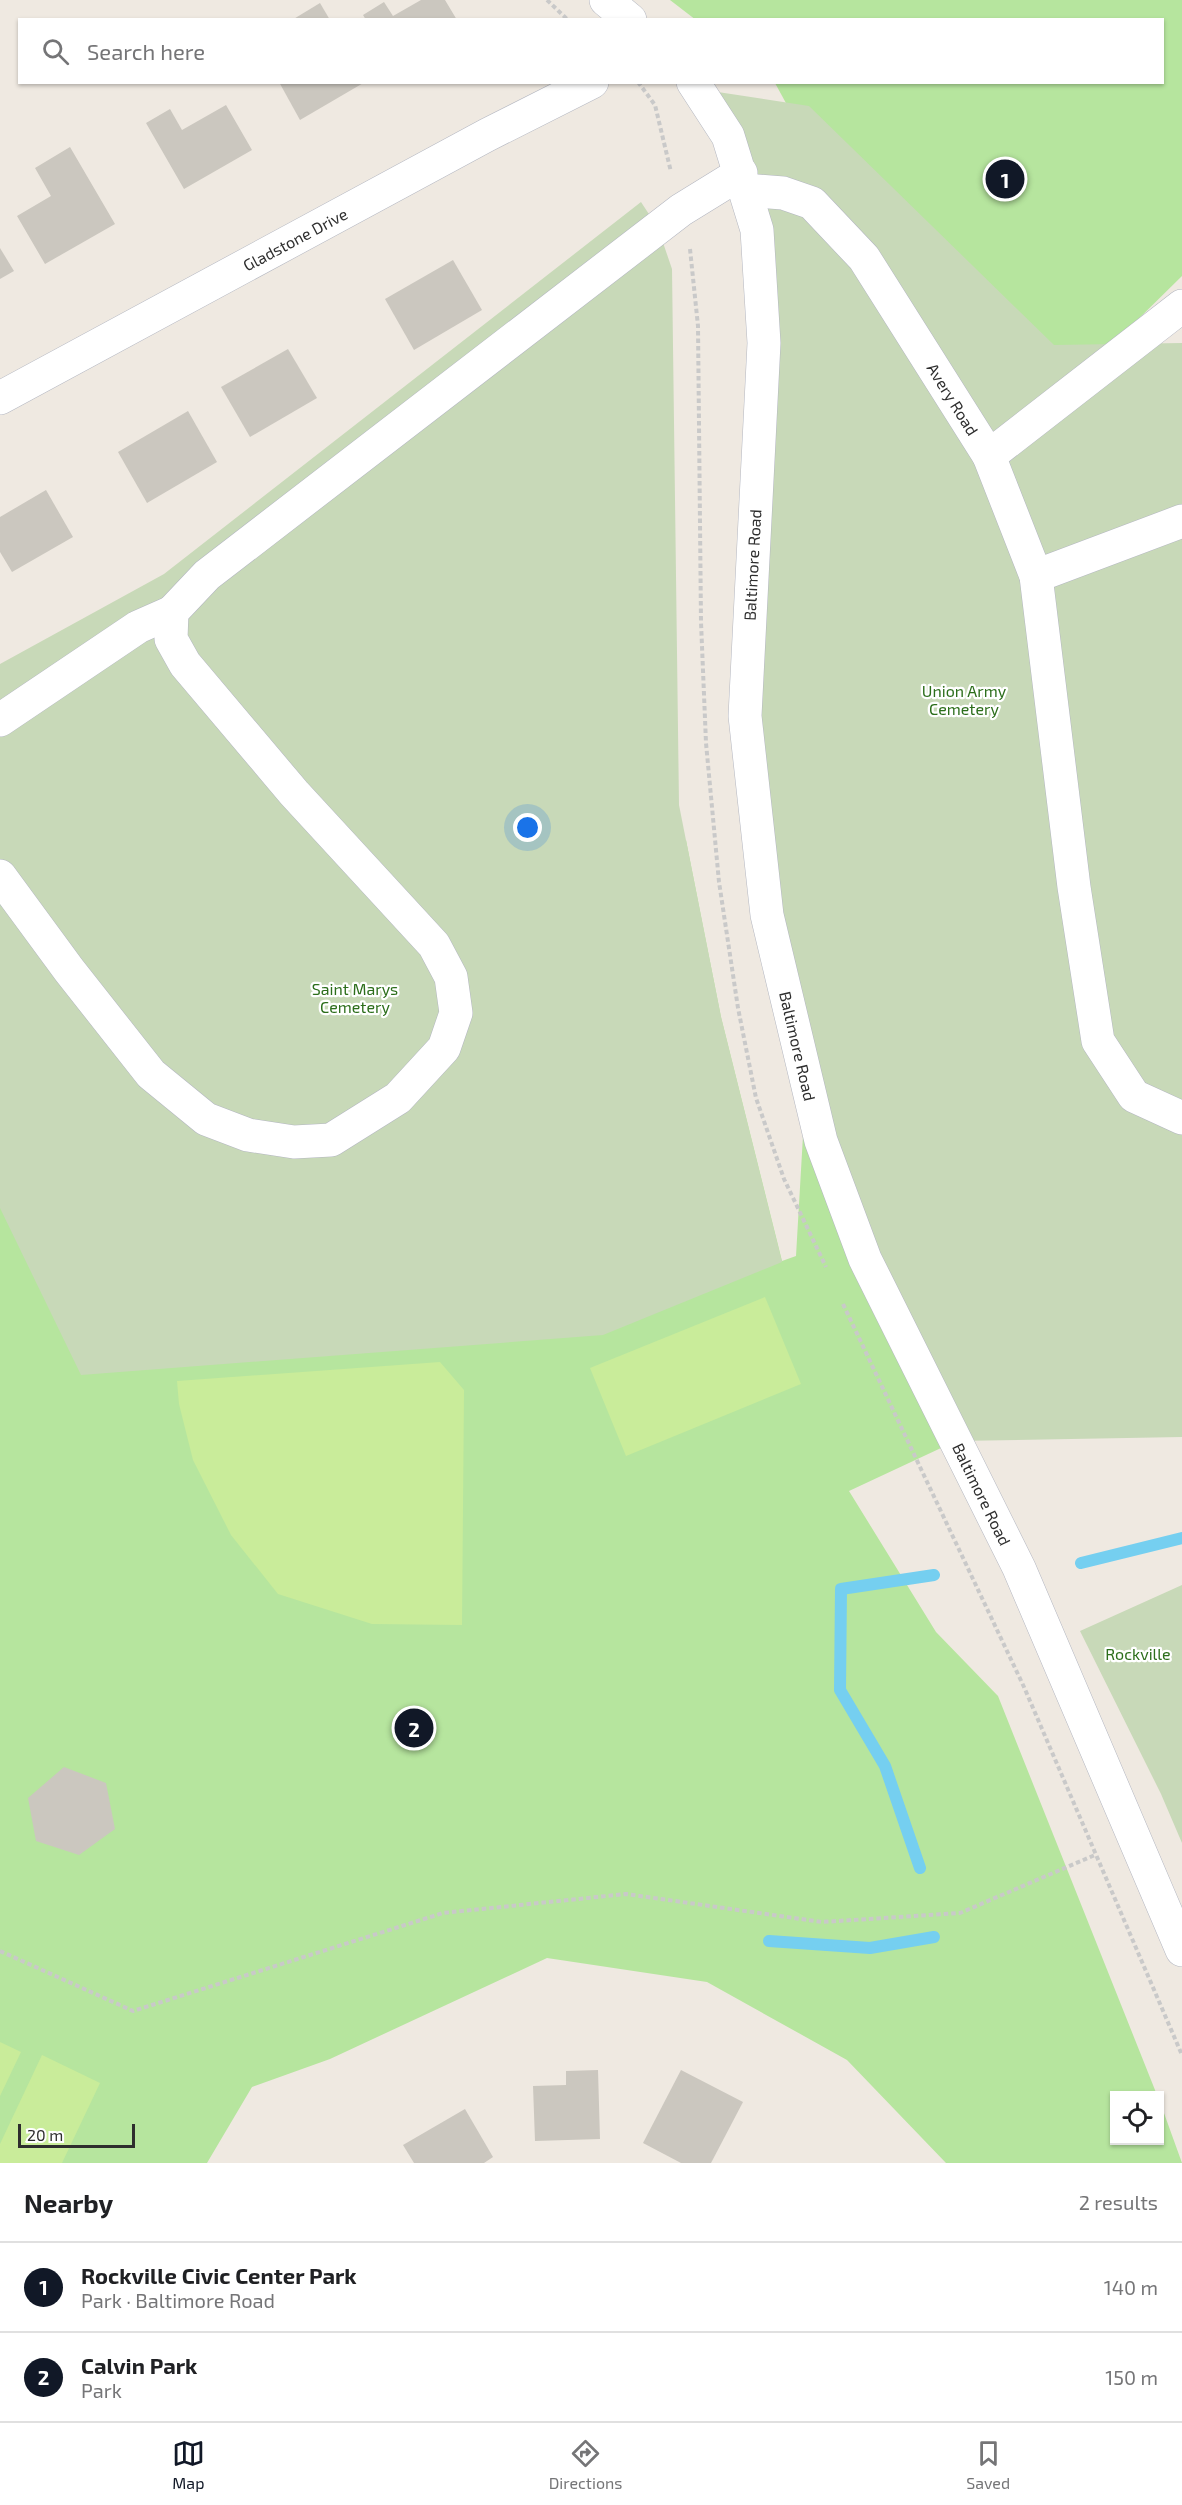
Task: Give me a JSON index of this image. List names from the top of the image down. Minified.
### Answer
{"streets":{"street":["Gladstone Drive","Avery Road","Baltimore Road"]},"crossings":[["Avery Road","Baltimore Road"]],"parks":["Union Army Cemetery","Saint Marys Cemetery","Rockville"],"scale_bar":"20 m","page":{"search":"Search here","pins":["1","2"],"scale":"20 m","heading":["Nearby","2 results"],"list":[{"mark":"1","name":"Rockville Civic Center Park","note":"Park · Baltimore Road","value":"140 m"},{"mark":"2","name":"Calvin Park","note":"Park","value":"150 m"}],"nav":["Map","Directions","Saved"]}}
